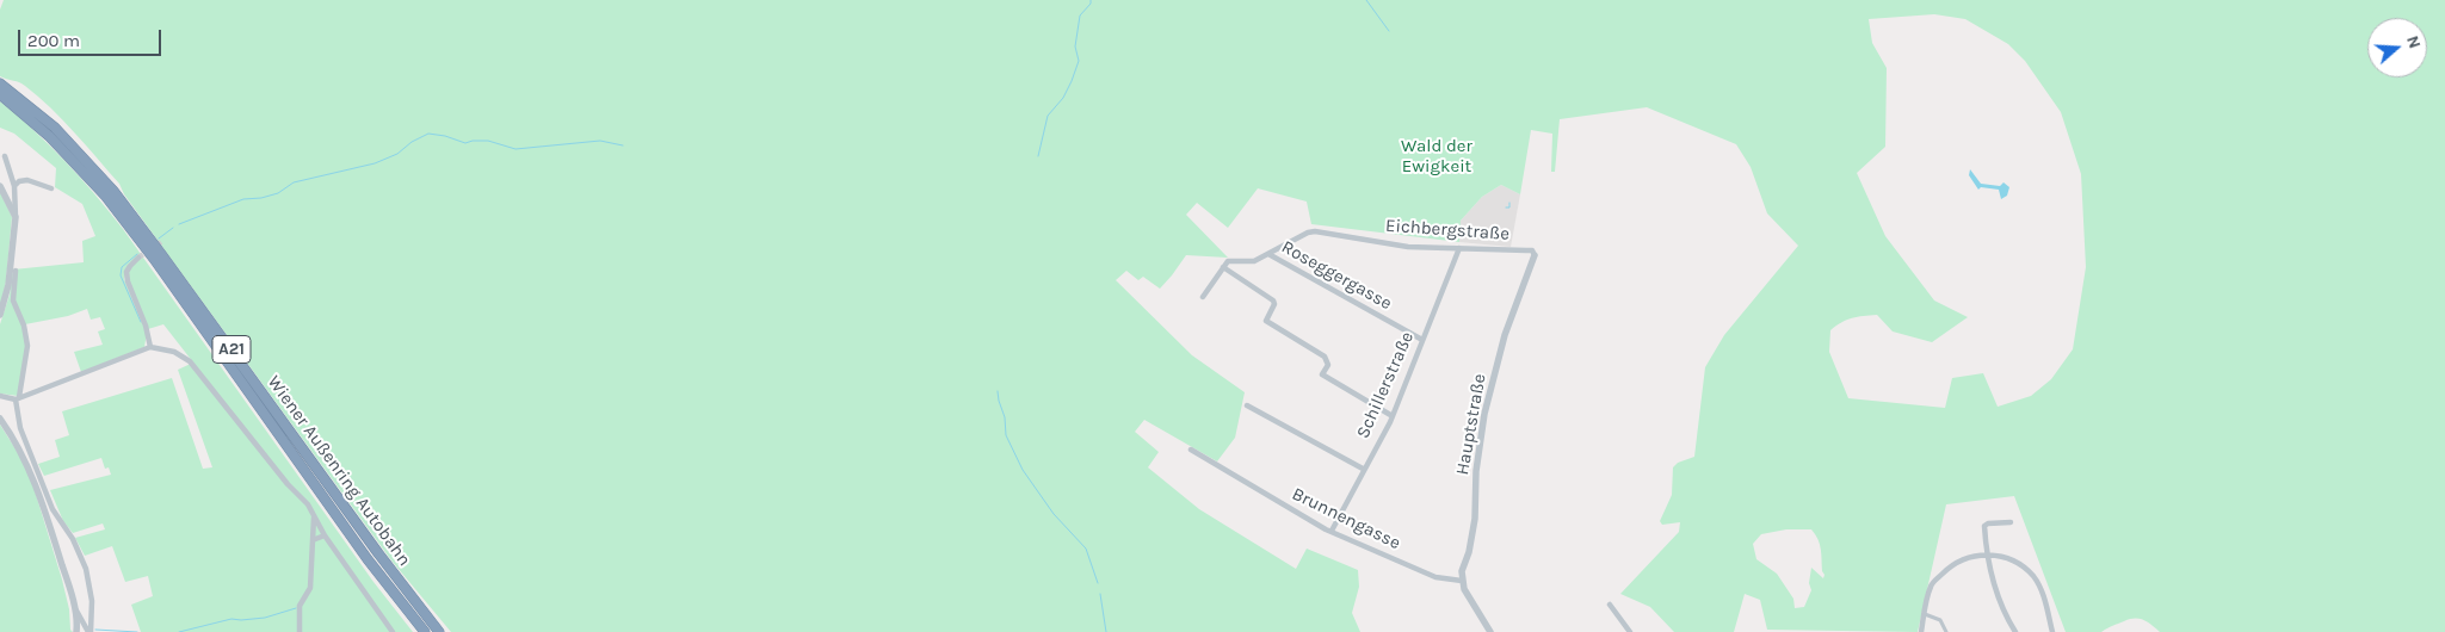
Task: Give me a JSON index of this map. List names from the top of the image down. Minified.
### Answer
{"streets":{"highway":["A21","Wiener Außenring Autobahn"],"street":["Eichbergstraße","Roseggergasse","Schillerstraße","Hauptstraße","Brunnengasse"]},"crossings":[["Eichbergstraße","Roseggergasse"],["Eichbergstraße","Schillerstraße"],["Eichbergstraße","Hauptstraße"],["Roseggergasse","Schillerstraße"],["Schillerstraße","Brunnengasse"],["Hauptstraße","Brunnengasse"]],"parks":["Wald der Ewigkeit"],"scale_bar":"200 m","north":"right"}
